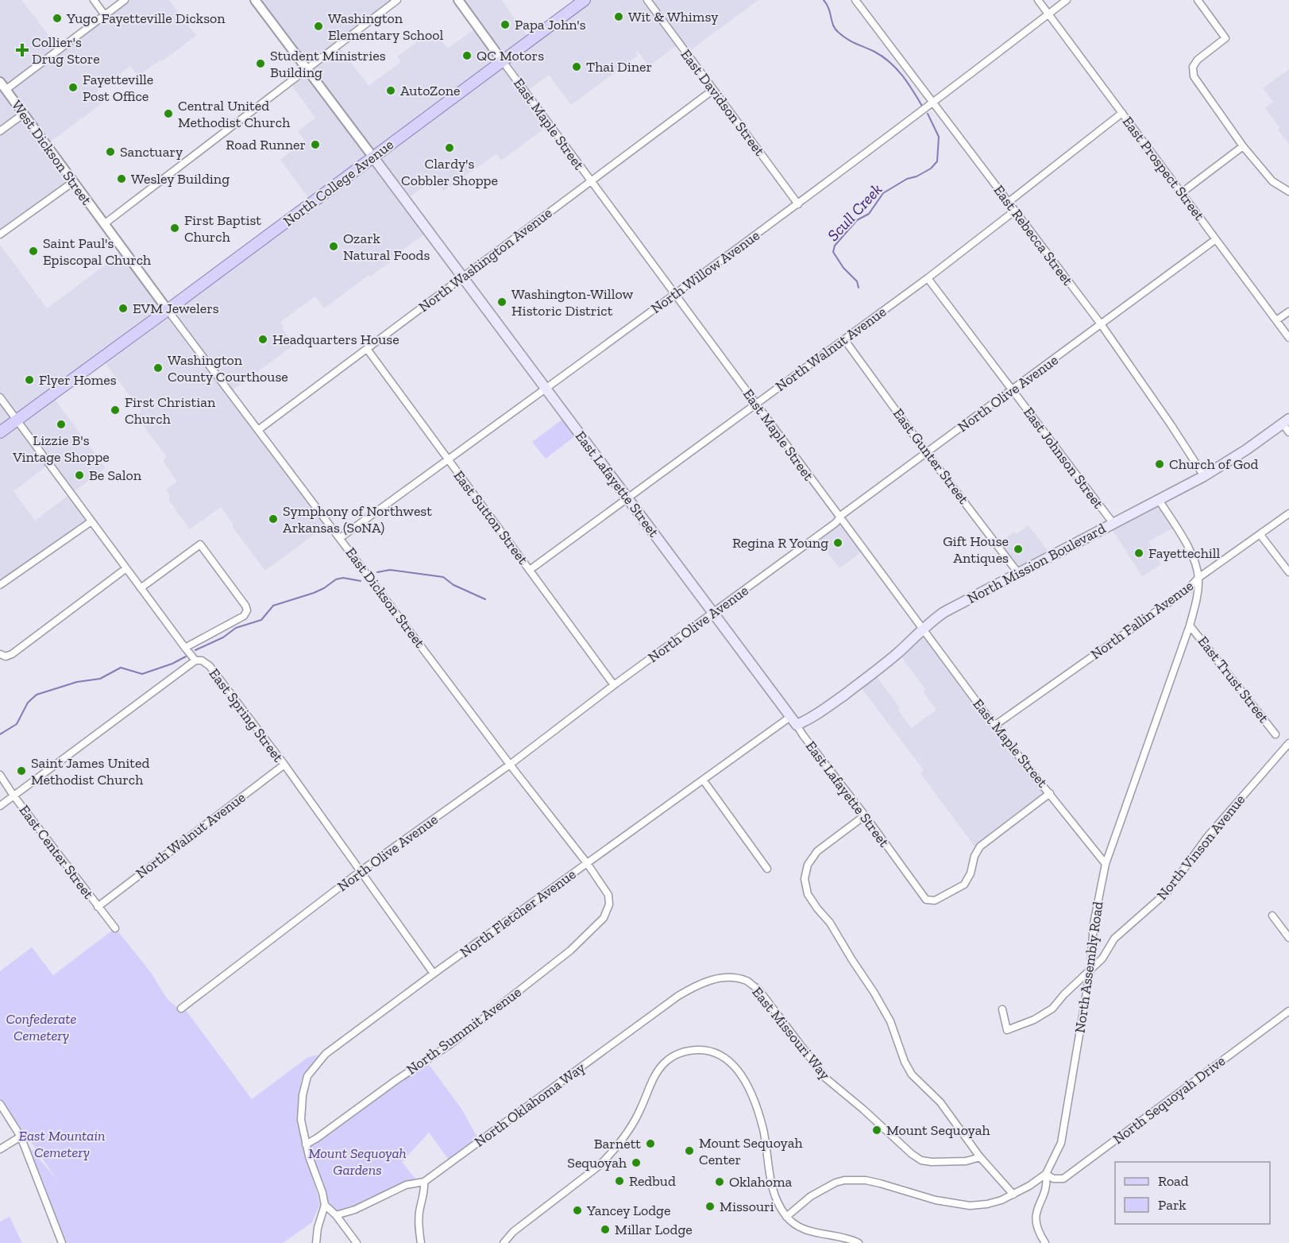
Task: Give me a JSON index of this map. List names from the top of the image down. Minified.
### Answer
{"streets":{"main road":["North College Avenue","East Lafayette Street","North Mission Boulevard"],"street":["East Davidson Street","East Maple Street","West Dickson Street","East Prospect Street","East Rebecca Street","North Washington Avenue","North Willow Avenue","North Walnut Avenue","North Olive Avenue","East Gunter Street","East Johnson Street","East Sutton Street","East Dickson Street","North Fallin Avenue","East Trust Street","East Spring Street","North Vinson Avenue","East Center Street","North Fletcher Avenue","North Assembly Road","North Summit Avenue","East Missouri Way","North Sequoyah Drive","North Oklahoma Way"]},"crossings":[["East Davidson Street","North Washington Avenue"],["East Davidson Street","North Willow Avenue"],["East Maple Street","North College Avenue"],["East Maple Street","North Washington Avenue"],["East Maple Street","North Willow Avenue"],["East Maple Street","North Walnut Avenue"],["East Maple Street","North Olive Avenue"],["East Maple Street","East Lafayette Street"],["East Maple Street","North Mission Boulevard"],["East Maple Street","North Fallin Avenue"],["East Maple Street","North Assembly Road"],["West Dickson Street","East Dickson Street"],["East Prospect Street","North Willow Avenue"],["East Prospect Street","North Olive Avenue"],["North College Avenue","East Lafayette Street"],["North College Avenue","East Dickson Street"],["North College Avenue","East Spring Street"],["East Rebecca Street","North Willow Avenue"],["East Rebecca Street","North Walnut Avenue"],["East Rebecca Street","North Olive Avenue"],["East Rebecca Street","North Mission Boulevard"],["North Washington Avenue","East Lafayette Street"],["North Washington Avenue","East Sutton Street"],["North Washington Avenue","East Dickson Street"],["North Willow Avenue","East Lafayette Street"],["North Willow Avenue","East Sutton Street"],["North Willow Avenue","East Dickson Street"],["North Walnut Avenue","East Gunter Street"],["North Walnut Avenue","East Johnson Street"],["North Walnut Avenue","East Lafayette Street"],["North Walnut Avenue","East Sutton Street"],["North Walnut Avenue","East Spring Street"],["North Walnut Avenue","East Center Street"],["North Olive Avenue","East Gunter Street"],["North Olive Avenue","East Johnson Street"],["North Olive Avenue","East Lafayette Street"],["North Olive Avenue","East Sutton Street"],["North Olive Avenue","East Dickson Street"],["North Olive Avenue","East Spring Street"],["East Gunter Street","North Mission Boulevard"],["East Johnson Street","North Mission Boulevard"],["East Lafayette Street","North Mission Boulevard"],["East Lafayette Street","North Fletcher Avenue"],["North Mission Boulevard","North Fletcher Avenue"],["North Mission Boulevard","North Assembly Road"],["East Dickson Street","North Fletcher Avenue"],["East Dickson Street","North Summit Avenue"],["North Fallin Avenue","North Assembly Road"],["East Trust Street","North Assembly Road"],["East Spring Street","North Fletcher Avenue"],["North Vinson Avenue","North Assembly Road"],["North Fletcher Avenue","North Summit Avenue"],["North Assembly Road","North Sequoyah Drive"],["East Missouri Way","North Oklahoma Way"]],"water":["Scull Creek"],"parks":["Confederate Cemetery","East Mountain Cemetery","Mount Sequoyah Gardens"],"places":{"other":["Wit & Whimsy","Yugo Fayetteville Dickson","Papa John's","Washington Elementary School","QC Motors","Student Ministries Building","Thai Diner","Fayetteville Post Office","AutoZone","Central United Methodist Church","Road Runner","Clardy's Cobbler Shoppe","Sanctuary","Wesley Building","First Baptist Church","Ozark Natural Foods","Saint Paul's Episcopal Church","Washington-Willow Historic District","EVM Jewelers","Headquarters House","Washington County Courthouse","Flyer Homes","First Christian Church","Lizzie B's Vintage Shoppe","Church of God","Be Salon","Symphony of Northwest Arkansas (SoNA)","Regina R Young","Gift House Antiques","Fayettechill","Saint James United Methodist Church","Mount Sequoyah","Barnett","Mount Sequoyah Center","Sequoyah","Redbud","Oklahoma","Missouri","Yancey Lodge","Millar Lodge"],"health":["Collier's Drug Store"]},"legend":["Road","Park"]}
